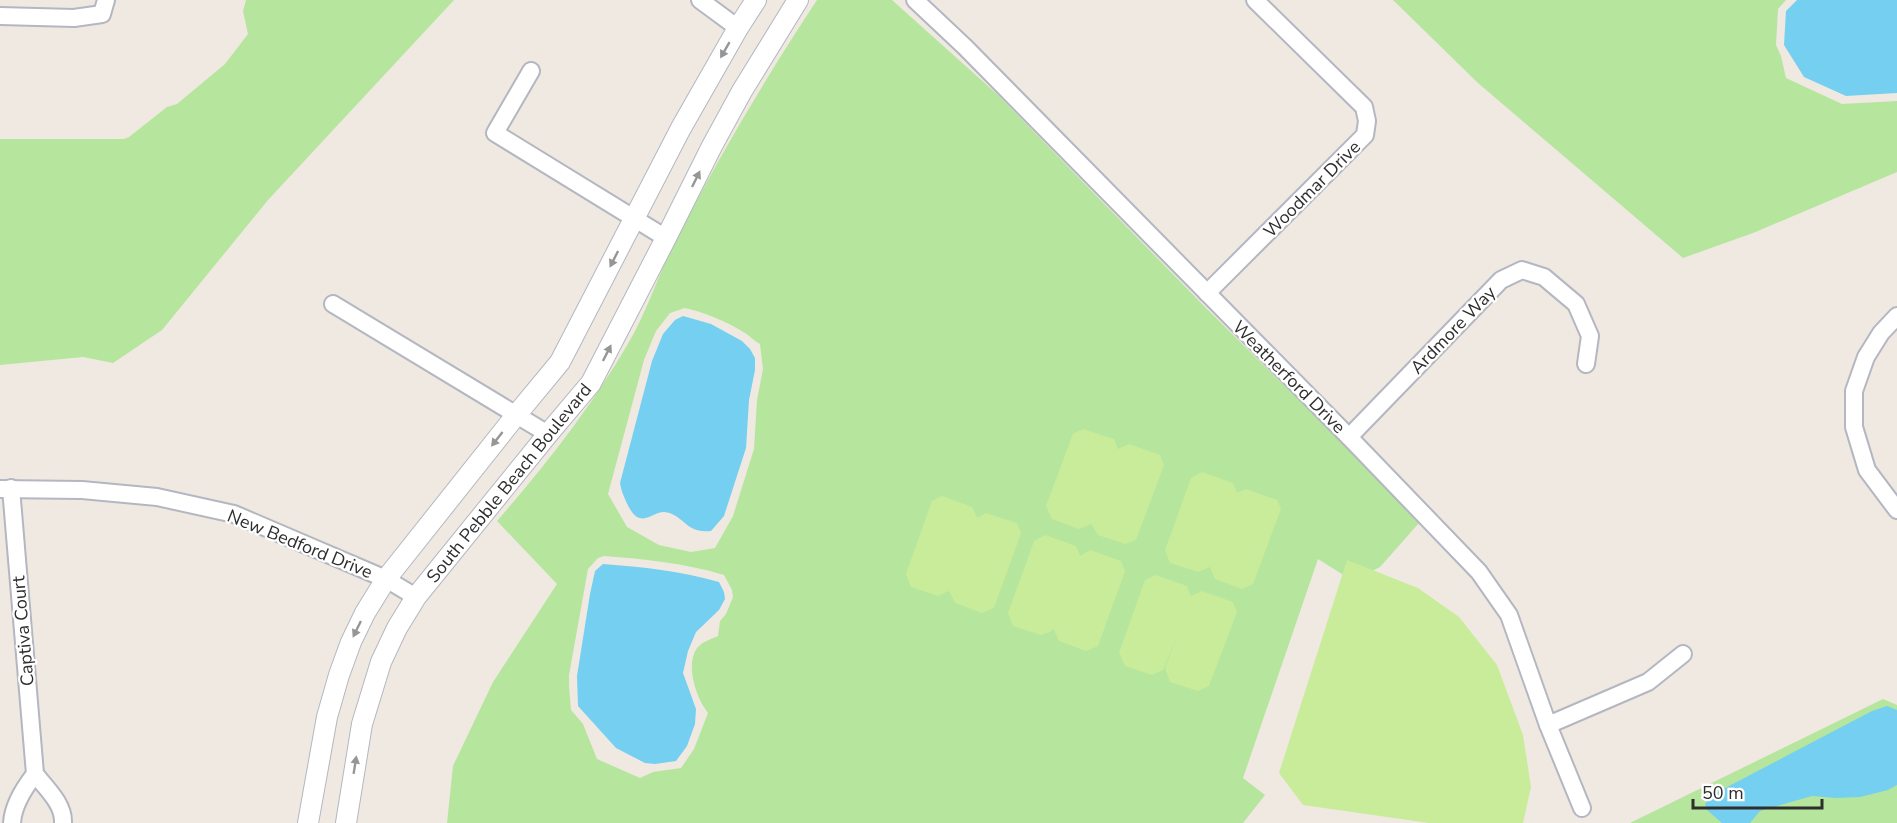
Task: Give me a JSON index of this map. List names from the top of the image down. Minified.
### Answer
{"streets":{"street":["Woodmar Drive","Ardmore Way","Weatherford Drive","South Pebble Beach Boulevard","New Bedford Drive","Captiva Court"]},"crossings":[["Woodmar Drive","Weatherford Drive"],["Ardmore Way","Weatherford Drive"],["South Pebble Beach Boulevard","New Bedford Drive"],["New Bedford Drive","Captiva Court"]],"scale_bar":"50 m"}
